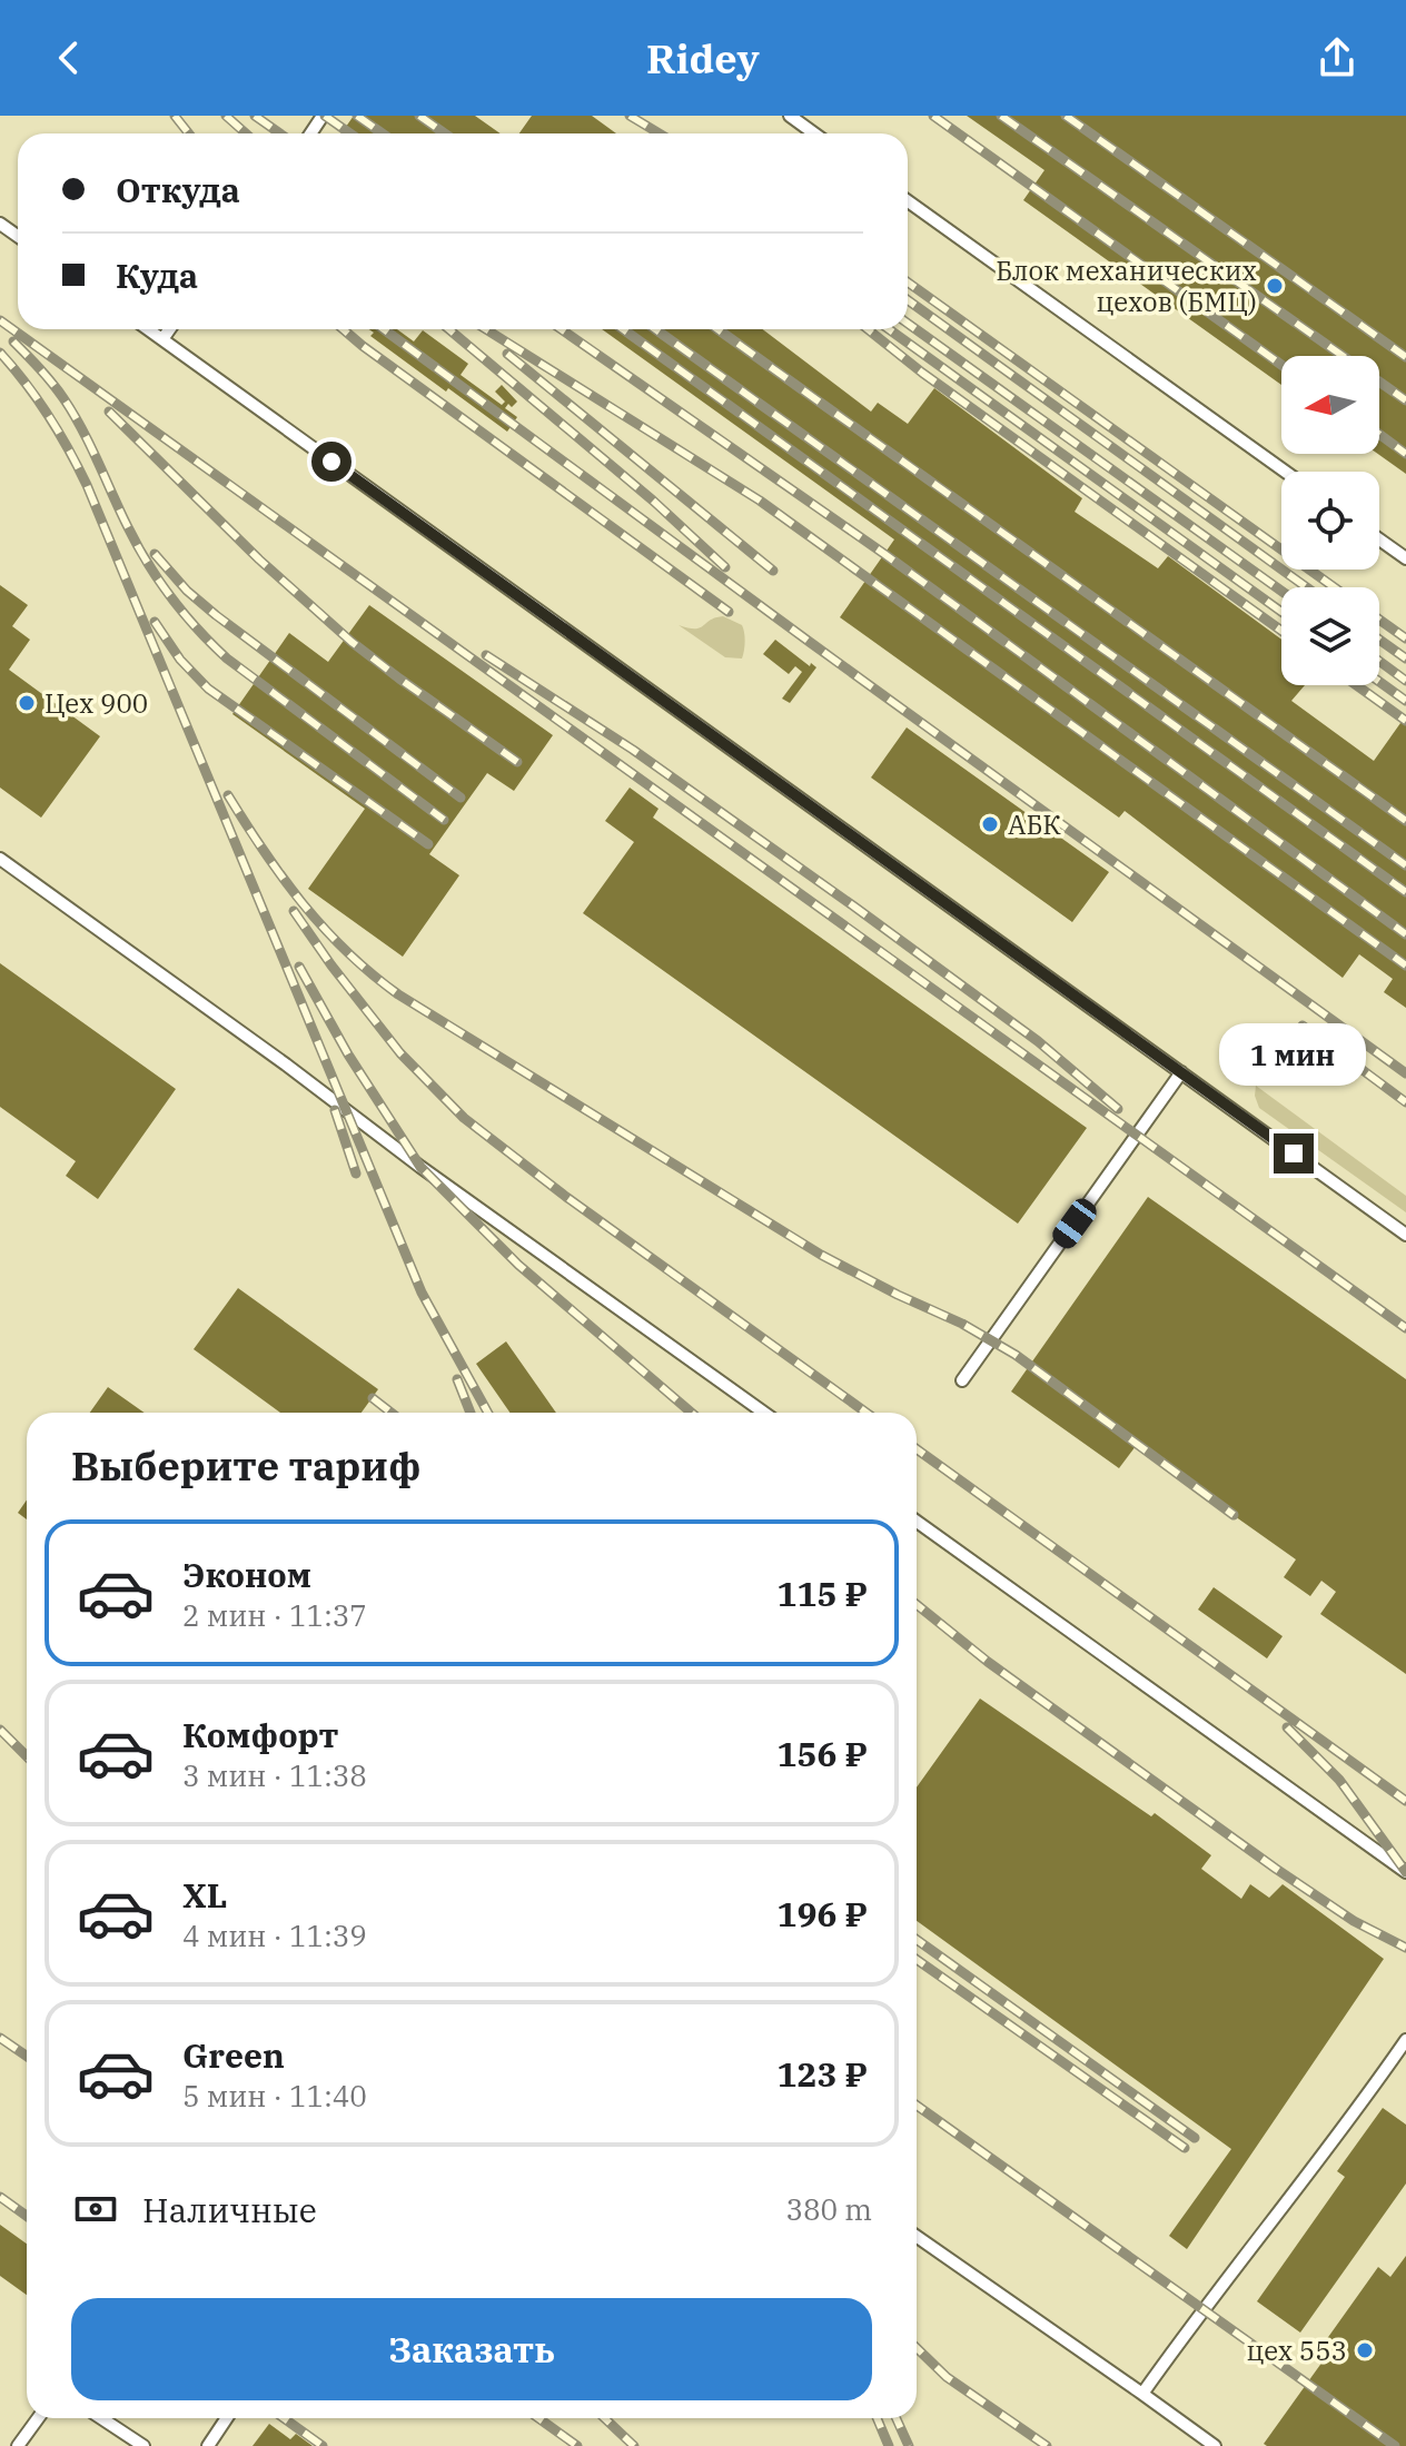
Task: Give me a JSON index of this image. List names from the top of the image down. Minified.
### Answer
{"places":["Блок механических цехов (БМЦ)","Цех 900","АБК","цех 553"],"north":"left","page":{"header":"Ridey","banner":["Откуда","Куда"],"bubble":"1 мин","heading":"Выберите тариф","list":[{"name":"Эконом","note":"2 мин · 11:37","value":"115 ₽"},{"name":"Комфорт","note":"3 мин · 11:38","value":"156 ₽"},{"name":"XL","note":"4 мин · 11:39","value":"196 ₽"},{"name":"Green","note":"5 мин · 11:40","value":"123 ₽"}],"pay":["Наличные","380 m"],"buttons":"Заказать"}}
